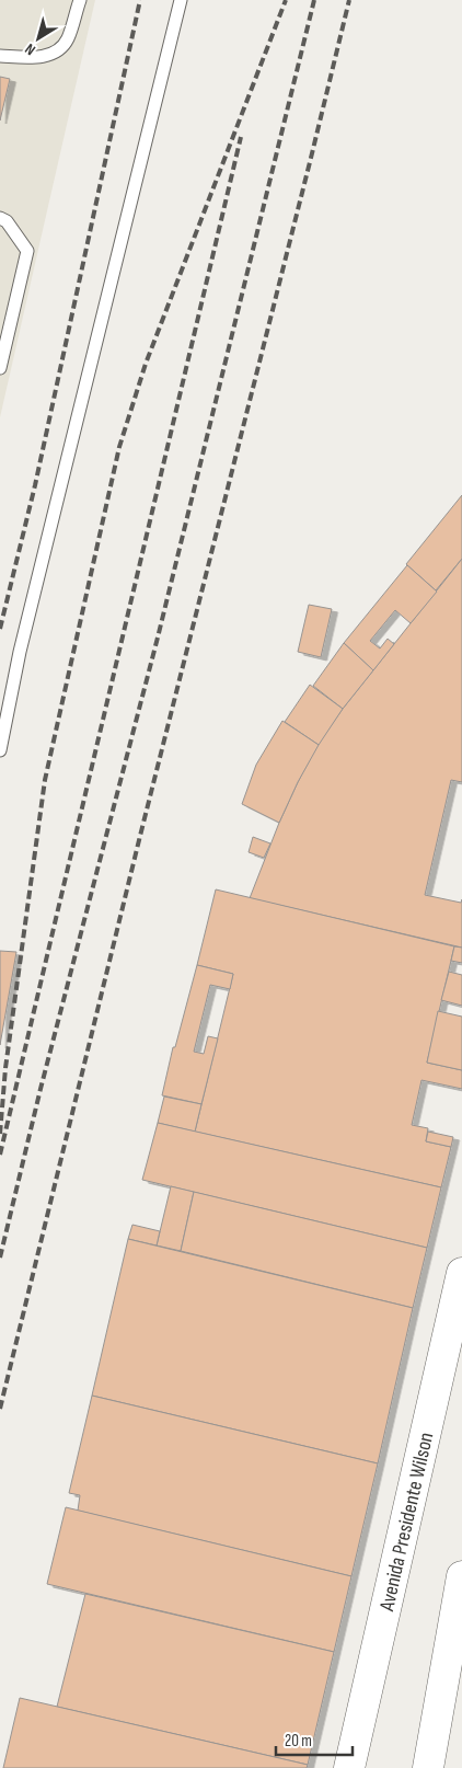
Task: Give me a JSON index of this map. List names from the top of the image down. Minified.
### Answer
{"streets":{"main road":["Avenida Presidente Wilson"]},"scale_bar":"20 m","north":"bottom left"}
